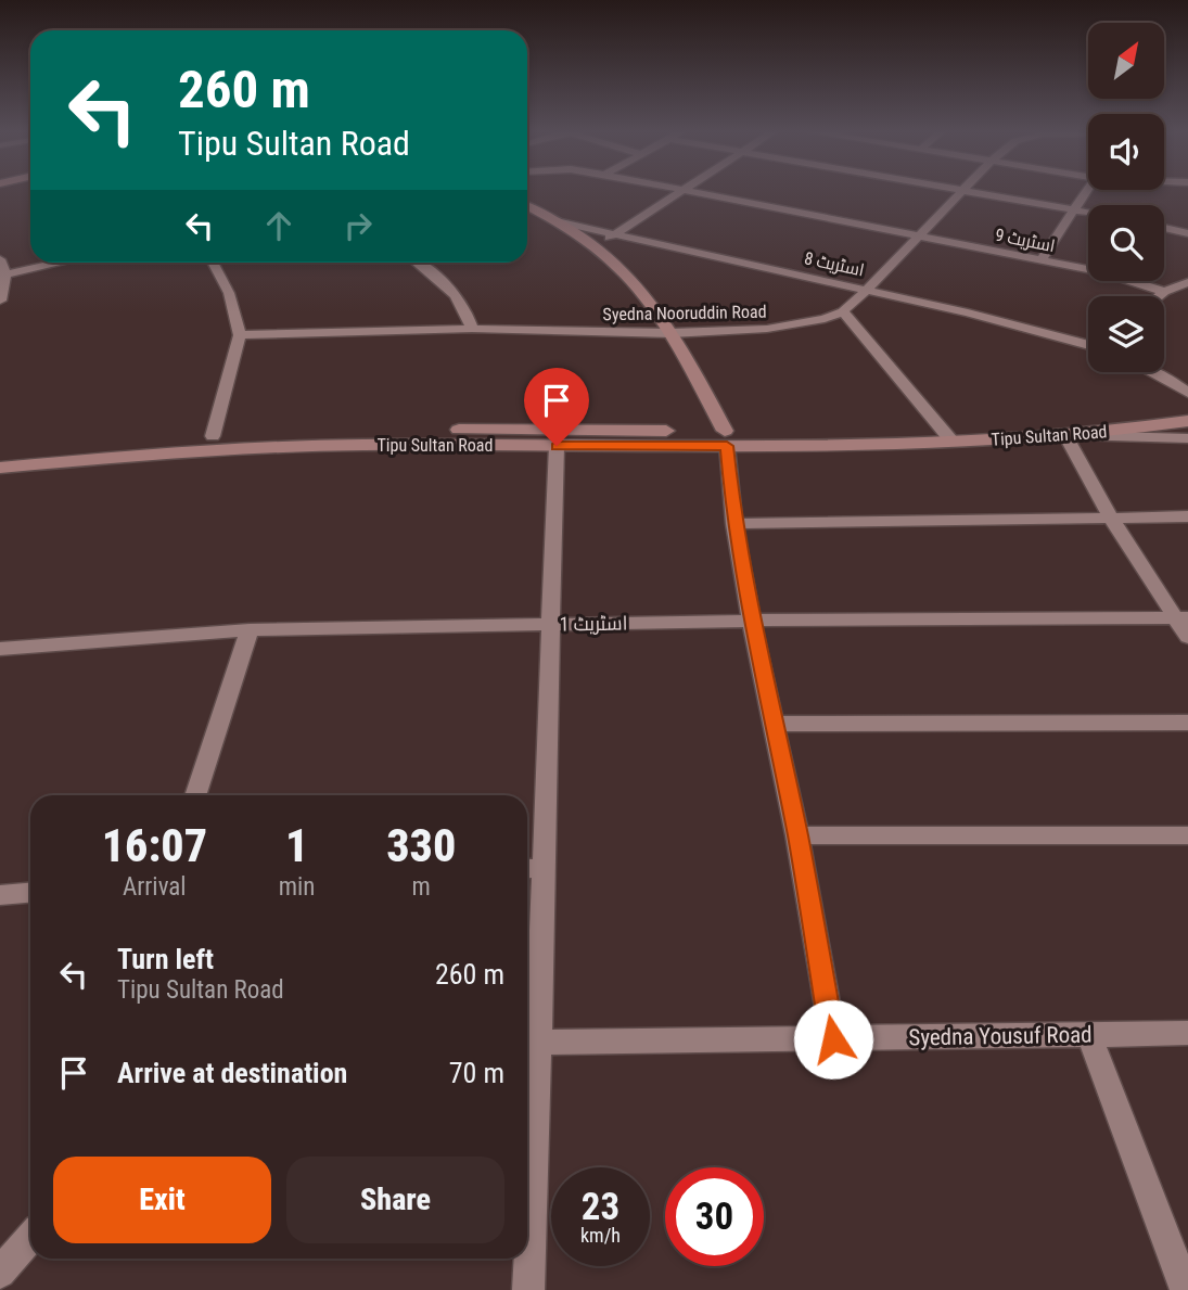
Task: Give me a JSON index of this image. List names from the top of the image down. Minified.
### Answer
{"streets":{"main road":["Tipu Sultan Road"],"street":["اسٹریٹ 9","اسٹریٹ 8","Syedna Nooruddin Road","اسٹریٹ 1","Syedna Yousuf Road"]},"crossings":[["اسٹریٹ 9","Syedna Nooruddin Road"],["اسٹریٹ 8","Syedna Nooruddin Road"]],"north":"top right","page":{"turn":["260 m","Tipu Sultan Road"],"eta":["16:07","Arrival","1","min","330","m"],"list":[{"name":"Turn left","note":"Tipu Sultan Road","value":"260 m"},{"name":"Arrive at destination","value":"70 m"}],"buttons":["Exit","Share"],"speed":"23 km/h","limit":"30"}}
